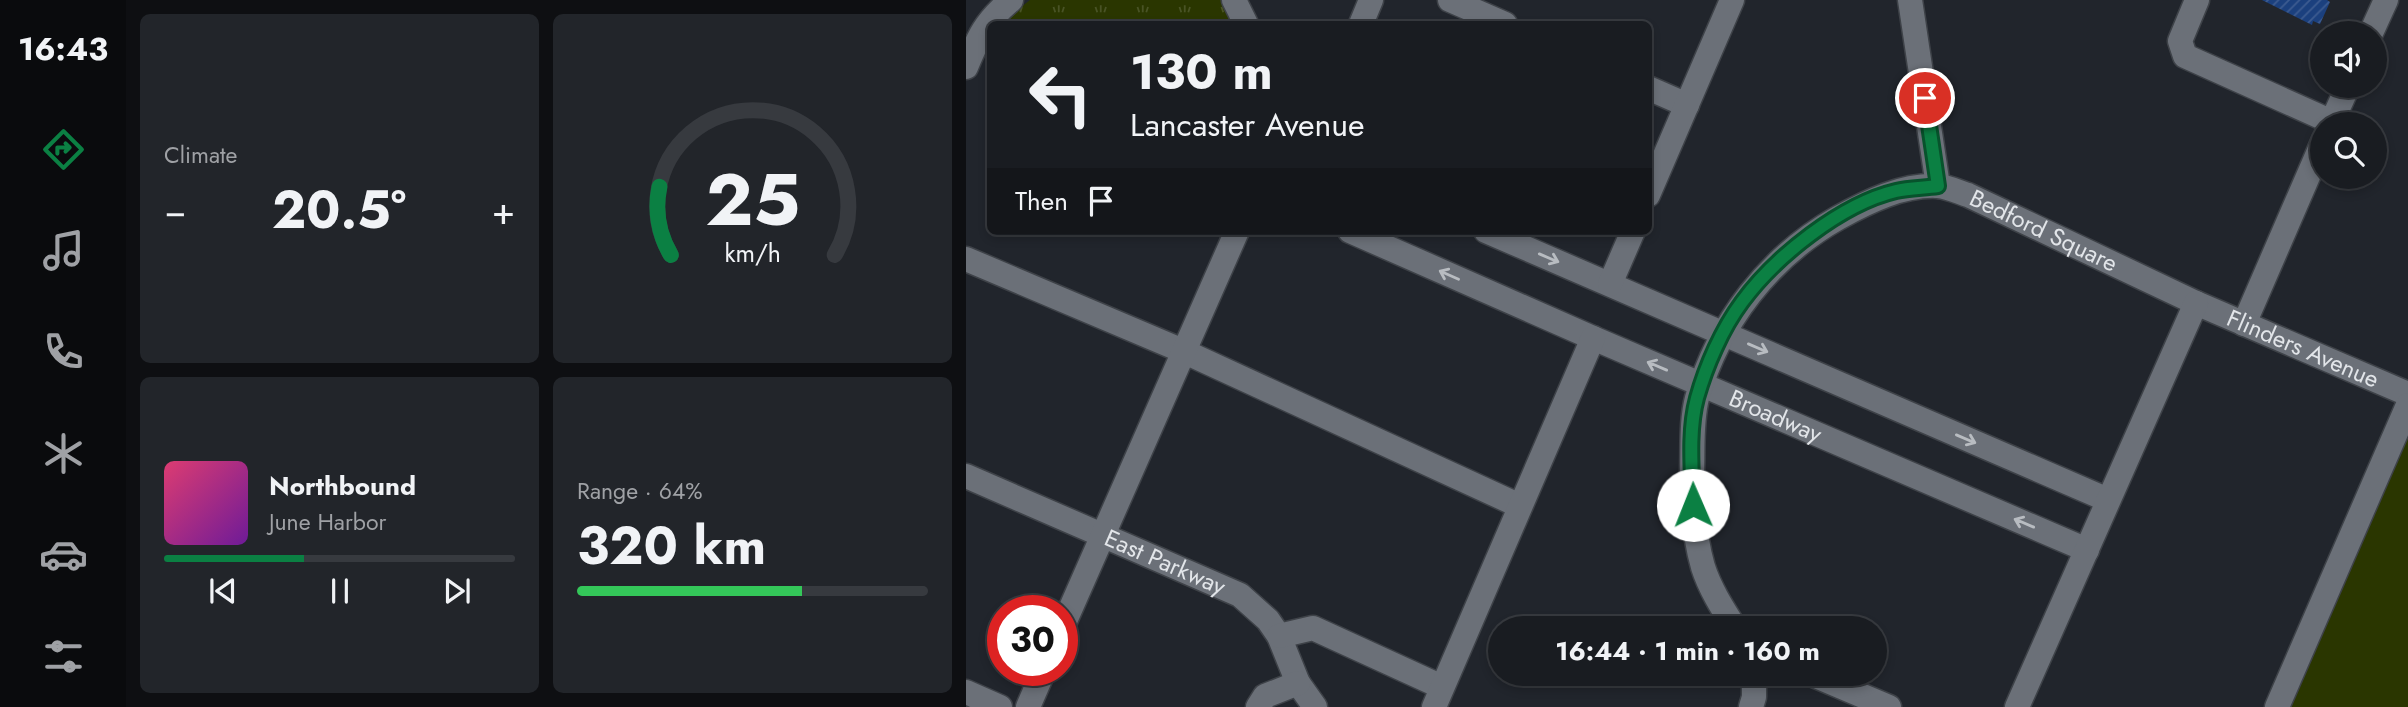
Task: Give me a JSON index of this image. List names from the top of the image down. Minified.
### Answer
{"streets":{"street":["Bedford Square","Flinders Avenue","Broadway","East Parkway"]},"crossings":[["Bedford Square","Flinders Avenue"],["Bedford Square","Broadway"]],"page":{"tabs":"16:43","tile":["Climate",["Range · 64%","320 km"]],"turn":["130 m","Lancaster Avenue"],"then":"Then","heat":["−","20.5°","+"],"song":["Northbound","June Harbor"],"limit":"30","trip":"16:44 · 1 min · 160 m","gauge":["25","km/h"]}}
